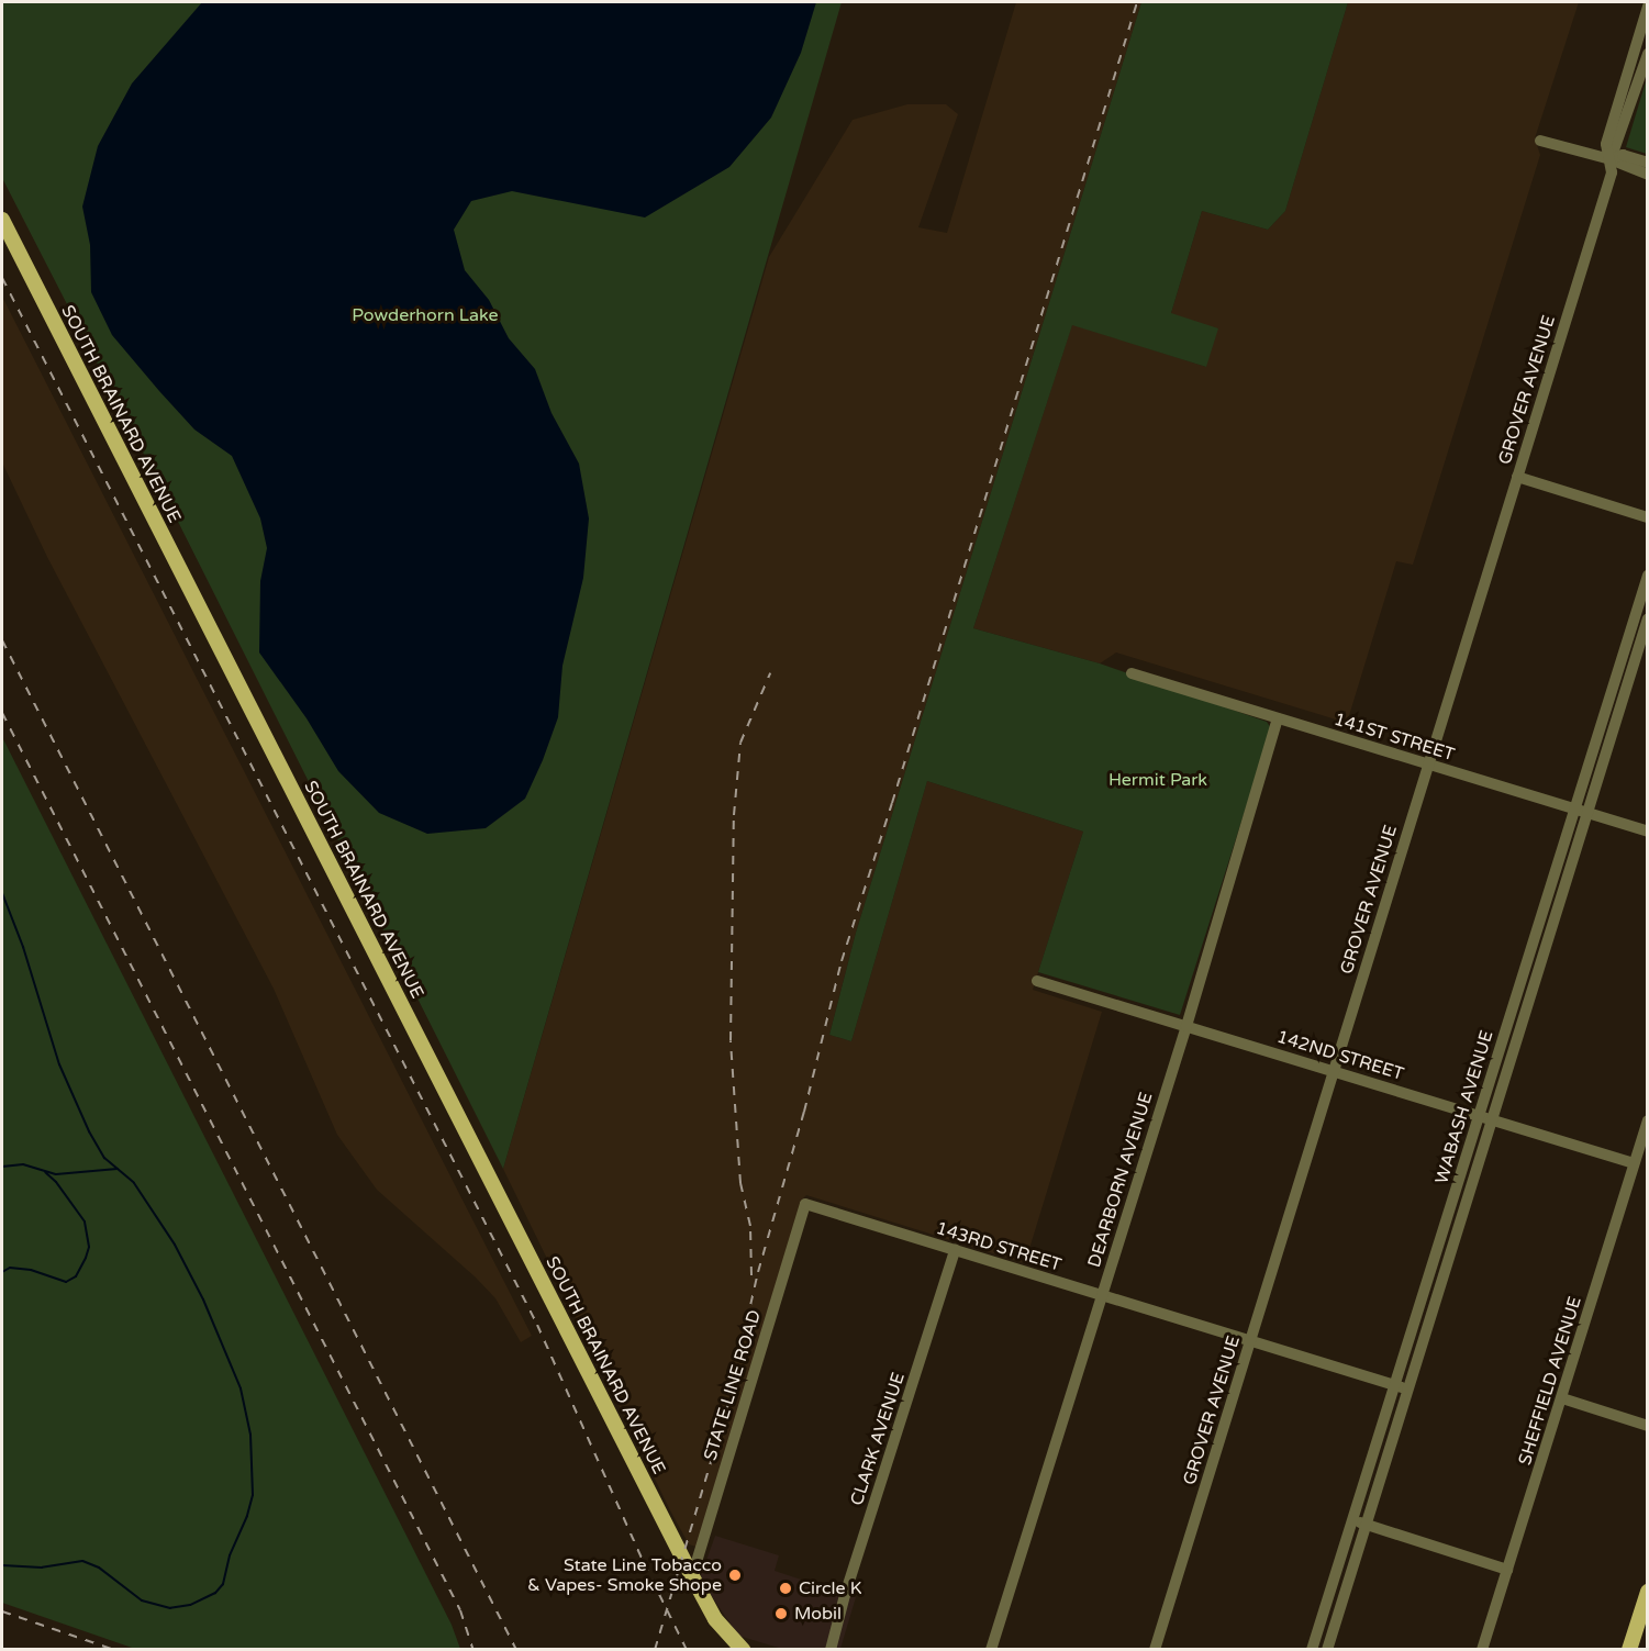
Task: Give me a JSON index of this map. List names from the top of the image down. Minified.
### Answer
{"streets":{"main road":["SOUTH BRAINARD AVENUE"],"street":["GROVER AVENUE","141ST STREET","142ND STREET","WABASH AVENUE","DEARBORN AVENUE","143RD STREET","SHEFFIELD AVENUE","STATE LINE ROAD","CLARK AVENUE"]},"crossings":[["GROVER AVENUE","141ST STREET"],["GROVER AVENUE","142ND STREET"],["GROVER AVENUE","143RD STREET"],["SOUTH BRAINARD AVENUE","STATE LINE ROAD"],["141ST STREET","WABASH AVENUE"],["141ST STREET","DEARBORN AVENUE"],["142ND STREET","WABASH AVENUE"],["142ND STREET","DEARBORN AVENUE"],["142ND STREET","SHEFFIELD AVENUE"],["WABASH AVENUE","143RD STREET"],["DEARBORN AVENUE","143RD STREET"],["143RD STREET","STATE LINE ROAD"],["143RD STREET","CLARK AVENUE"]],"parks":["Powderhorn Lake","Hermit Park"],"places":["State Line Tobacco & Vapes- Smoke Shope","Circle K","Mobil"]}
